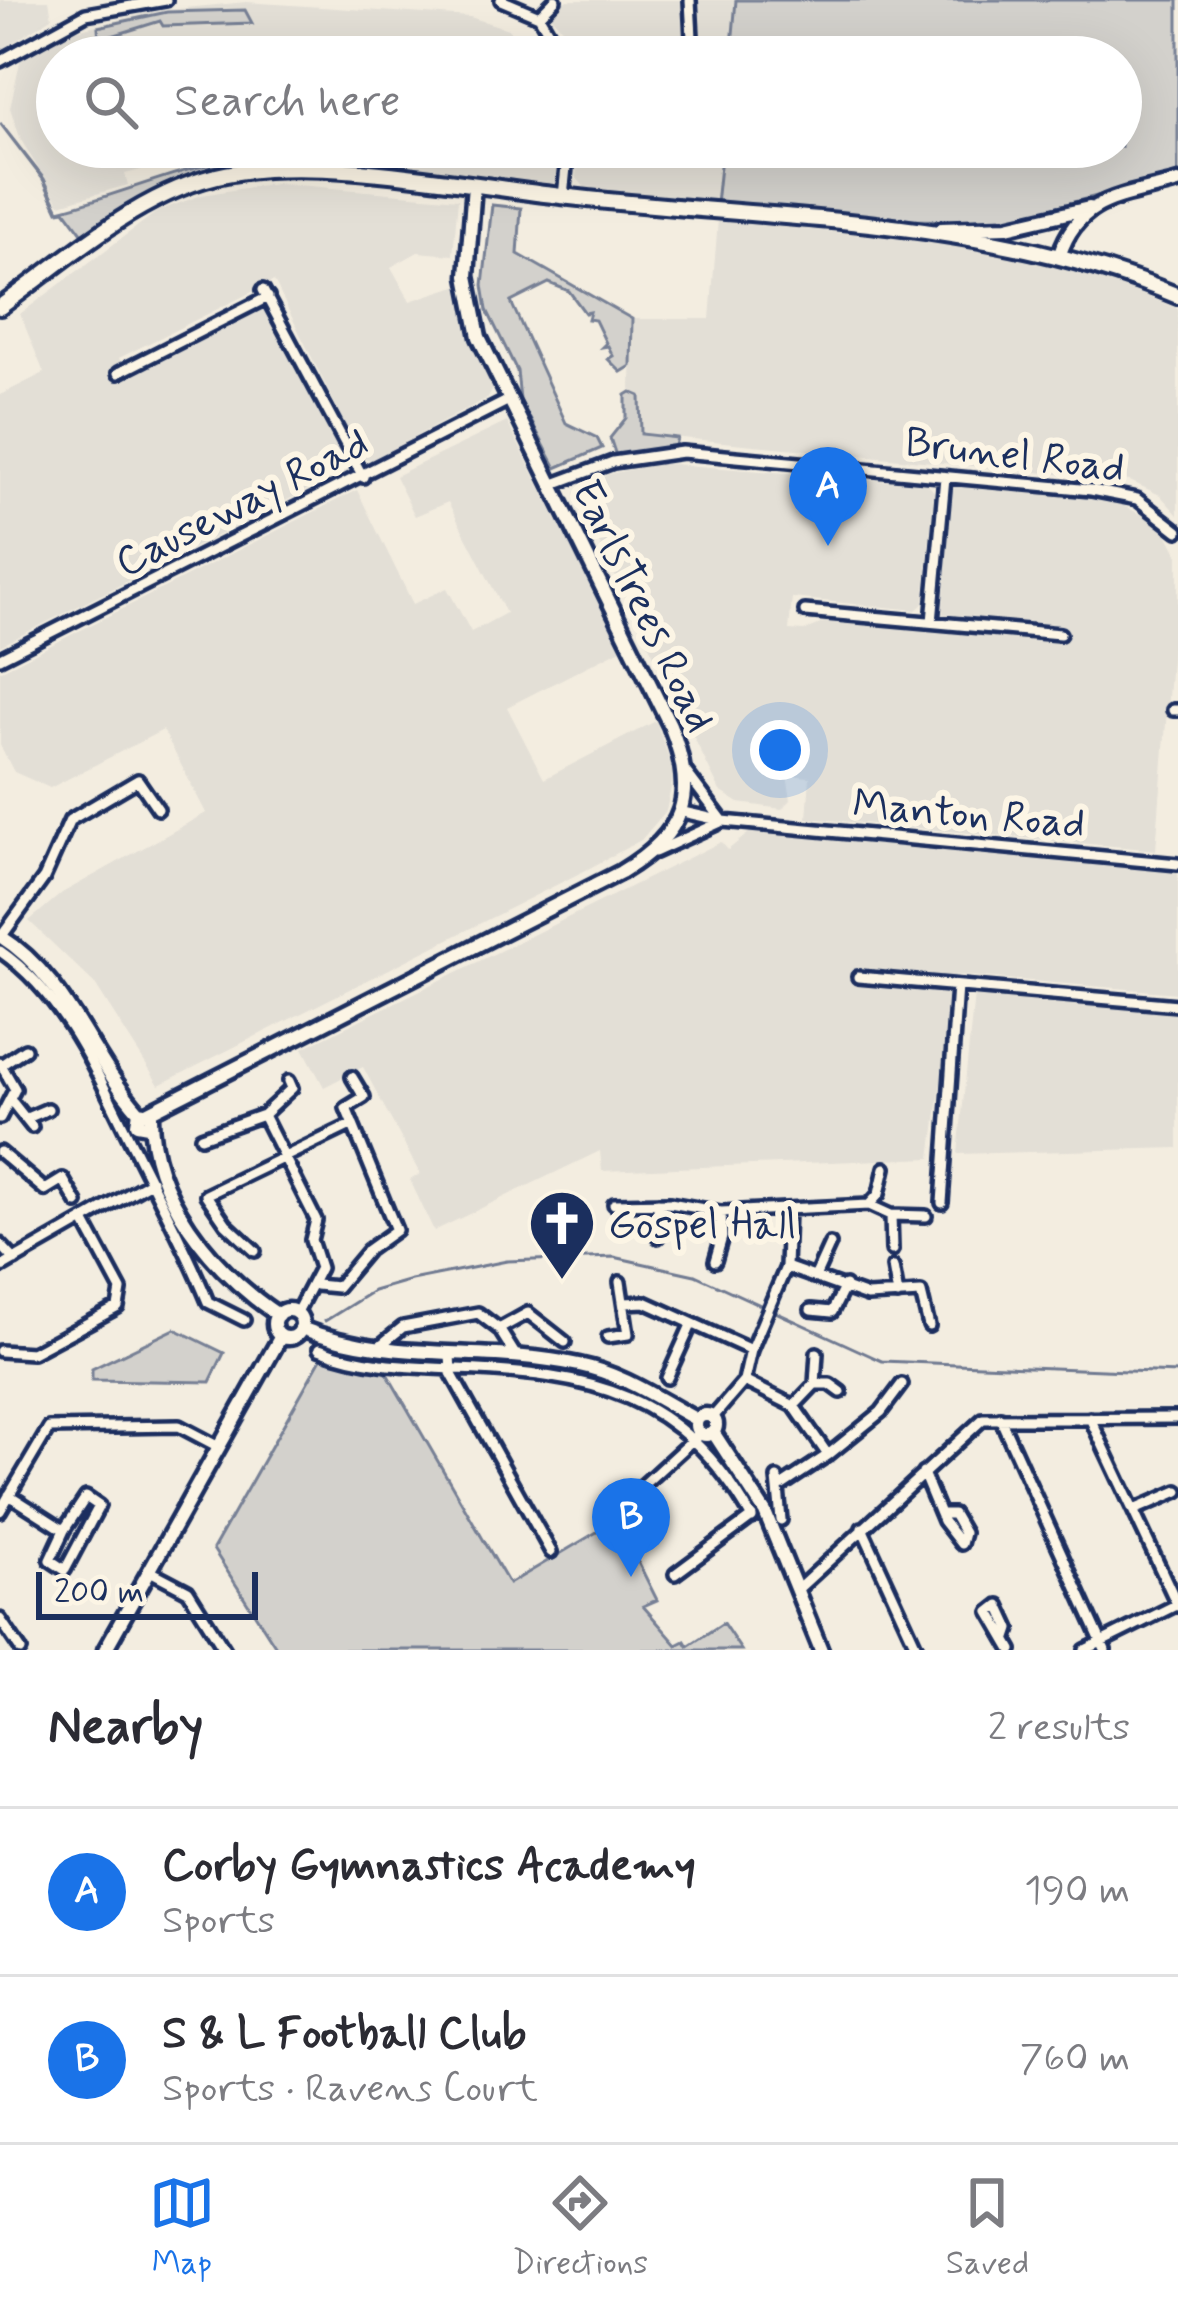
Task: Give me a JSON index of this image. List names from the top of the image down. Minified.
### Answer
{"streets":{"street":["Brunel Road","Causeway Road","EarlsTrees Road","Manton Road"]},"crossings":[["Brunel Road","EarlsTrees Road"],["Causeway Road","EarlsTrees Road"],["EarlsTrees Road","Manton Road"]],"places":{"church":["Gospel Hall"]},"scale_bar":"200 m","page":{"search":"Search here","pins":["A","B"],"scale":"200 m","heading":["Nearby","2 results"],"list":[{"mark":"A","name":"Corby Gymnastics Academy","note":"Sports","value":"190 m"},{"mark":"B","name":"S & L Football Club","note":"Sports · Ravens Court","value":"760 m"}],"nav":["Map","Directions","Saved"]}}
